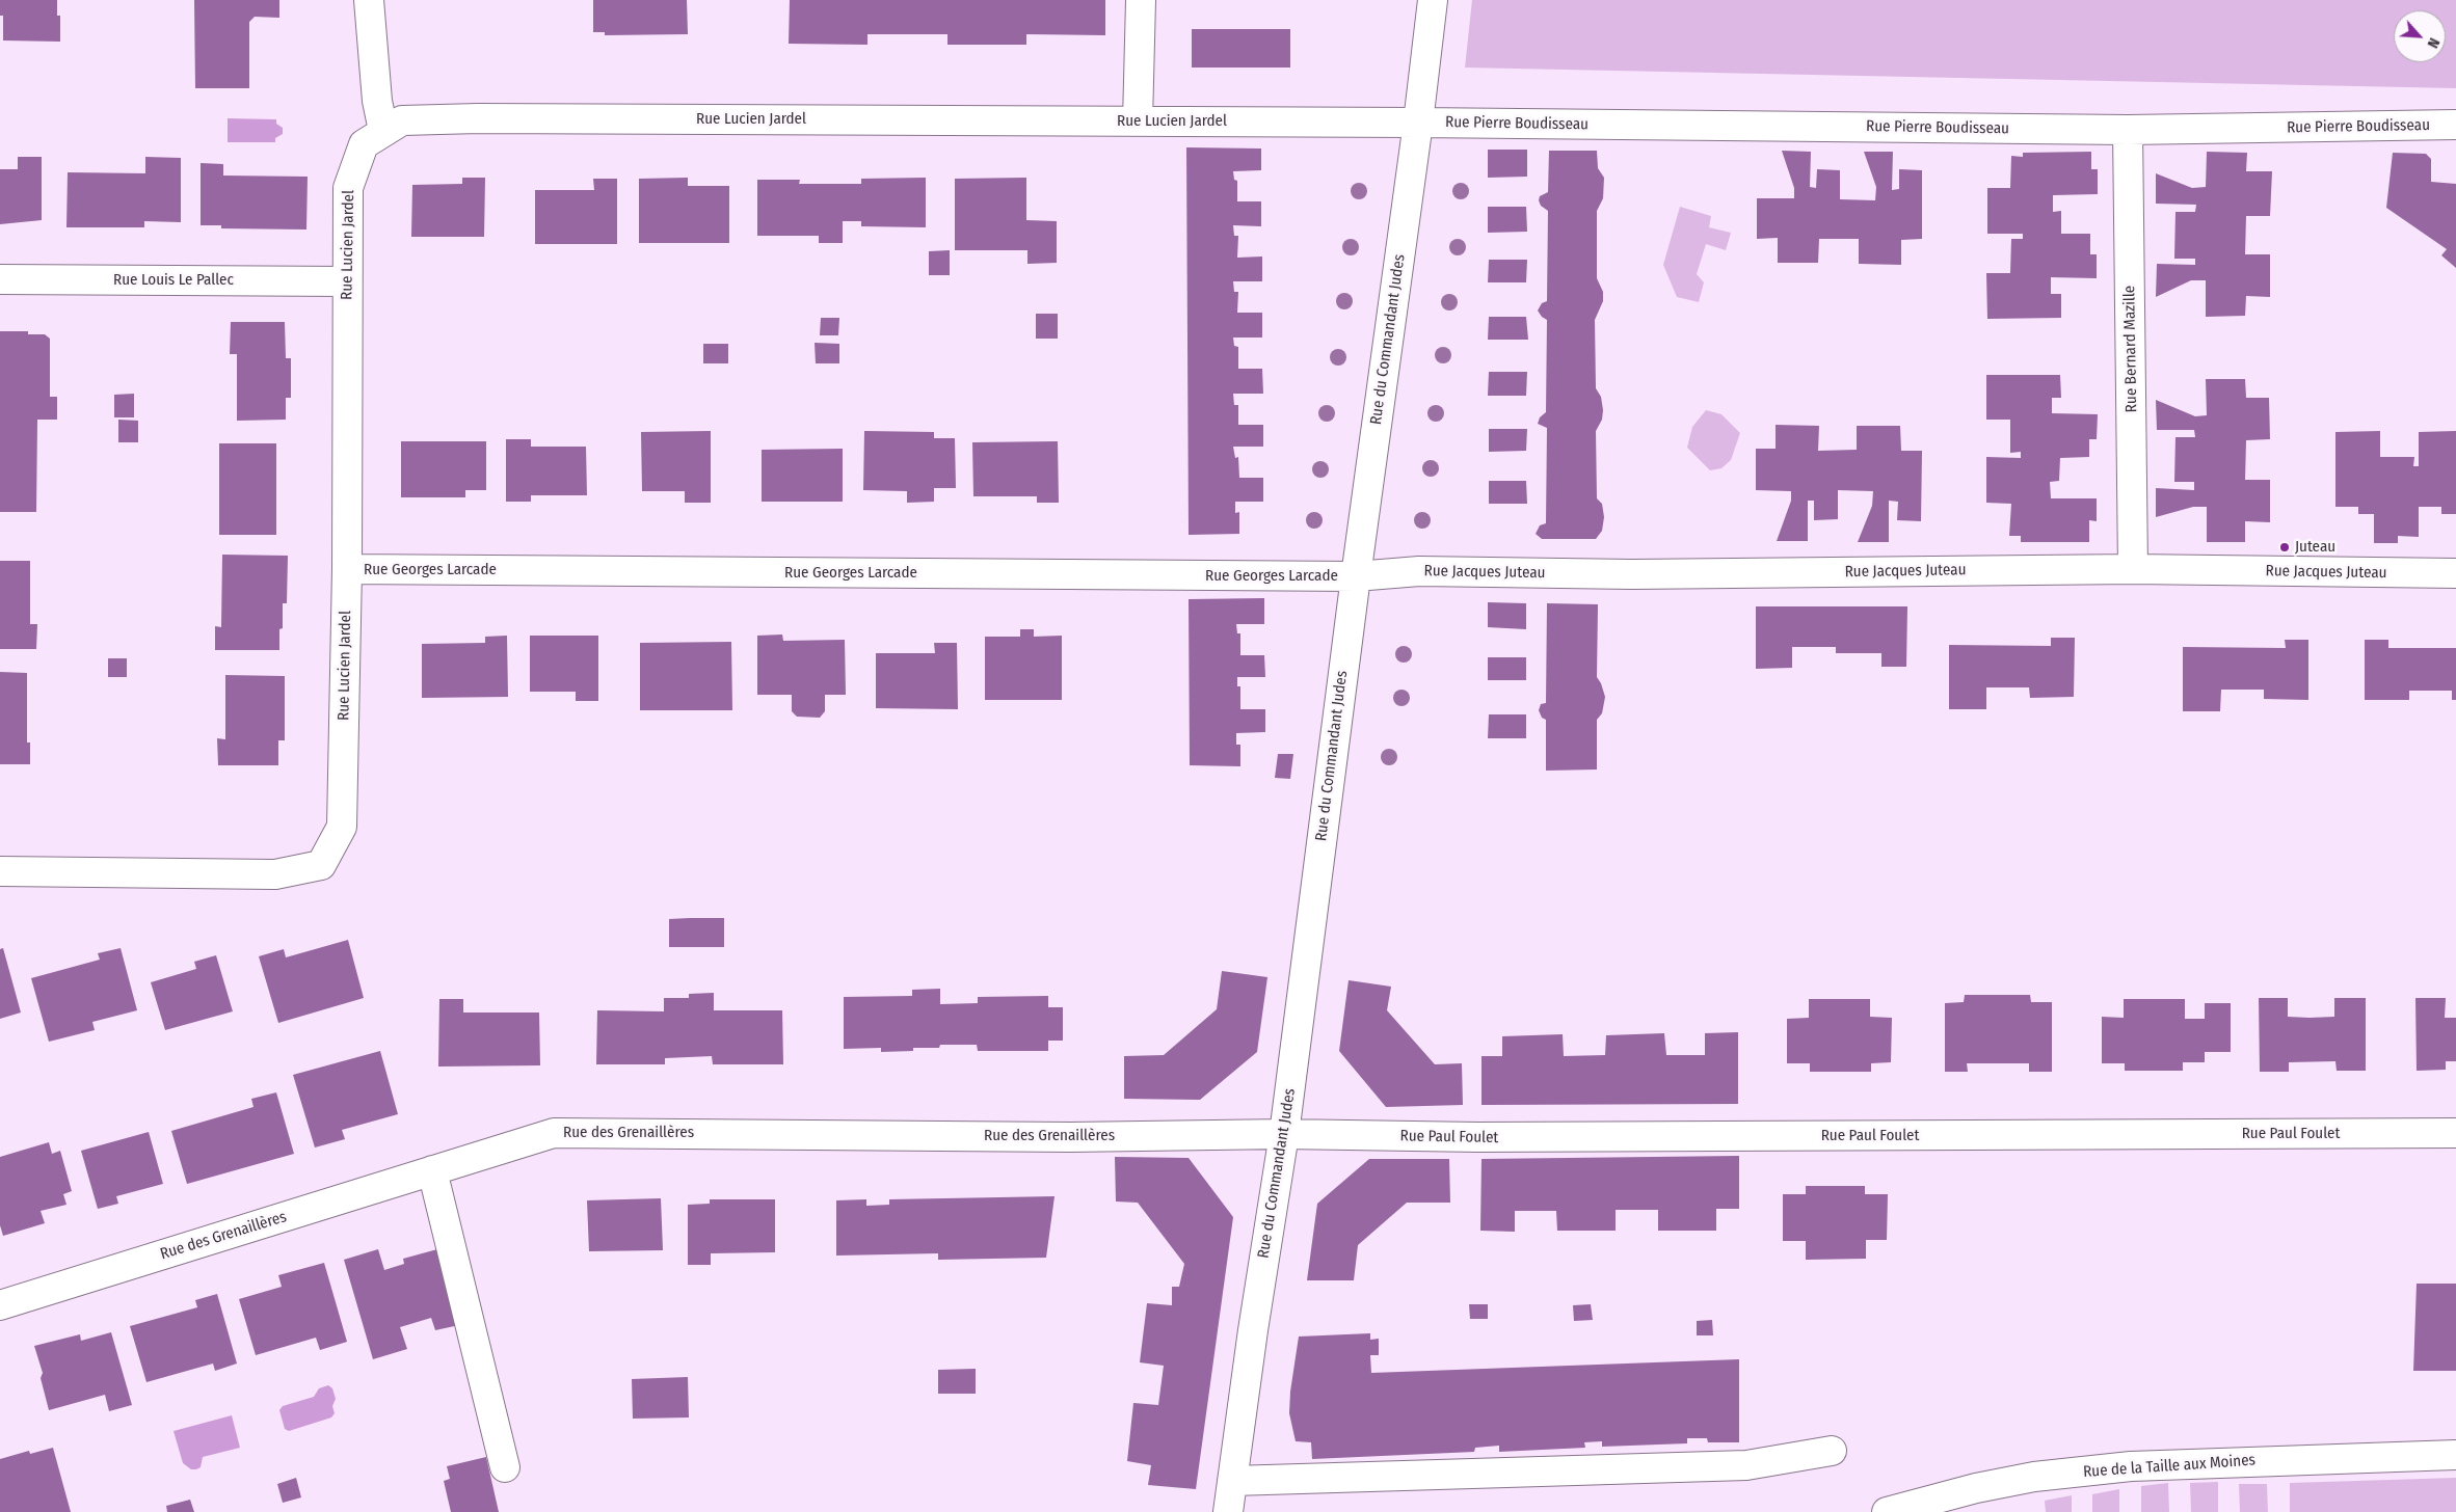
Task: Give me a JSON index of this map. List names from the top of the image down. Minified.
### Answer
{"streets":{"street":["Rue Lucien Jardel","Rue Pierre Boudisseau","Rue Louis Le Pallec","Rue du Commandant Judes","Rue Bernard Mazille","Rue Georges Larcade","Rue Jacques Juteau","Rue des Grenaillères","Rue Paul Foulet","Rue de la Taille aux Moines"]},"crossings":[["Rue Lucien Jardel","Rue Pierre Boudisseau"],["Rue Lucien Jardel","Rue Louis Le Pallec"],["Rue Lucien Jardel","Rue du Commandant Judes"],["Rue Lucien Jardel","Rue Georges Larcade"],["Rue Pierre Boudisseau","Rue du Commandant Judes"],["Rue Pierre Boudisseau","Rue Bernard Mazille"],["Rue du Commandant Judes","Rue Georges Larcade"],["Rue du Commandant Judes","Rue Jacques Juteau"],["Rue du Commandant Judes","Rue des Grenaillères"],["Rue du Commandant Judes","Rue Paul Foulet"],["Rue Bernard Mazille","Rue Jacques Juteau"],["Rue Georges Larcade","Rue Jacques Juteau"],["Rue des Grenaillères","Rue Paul Foulet"]],"places":["Juteau"],"north":"bottom right"}
